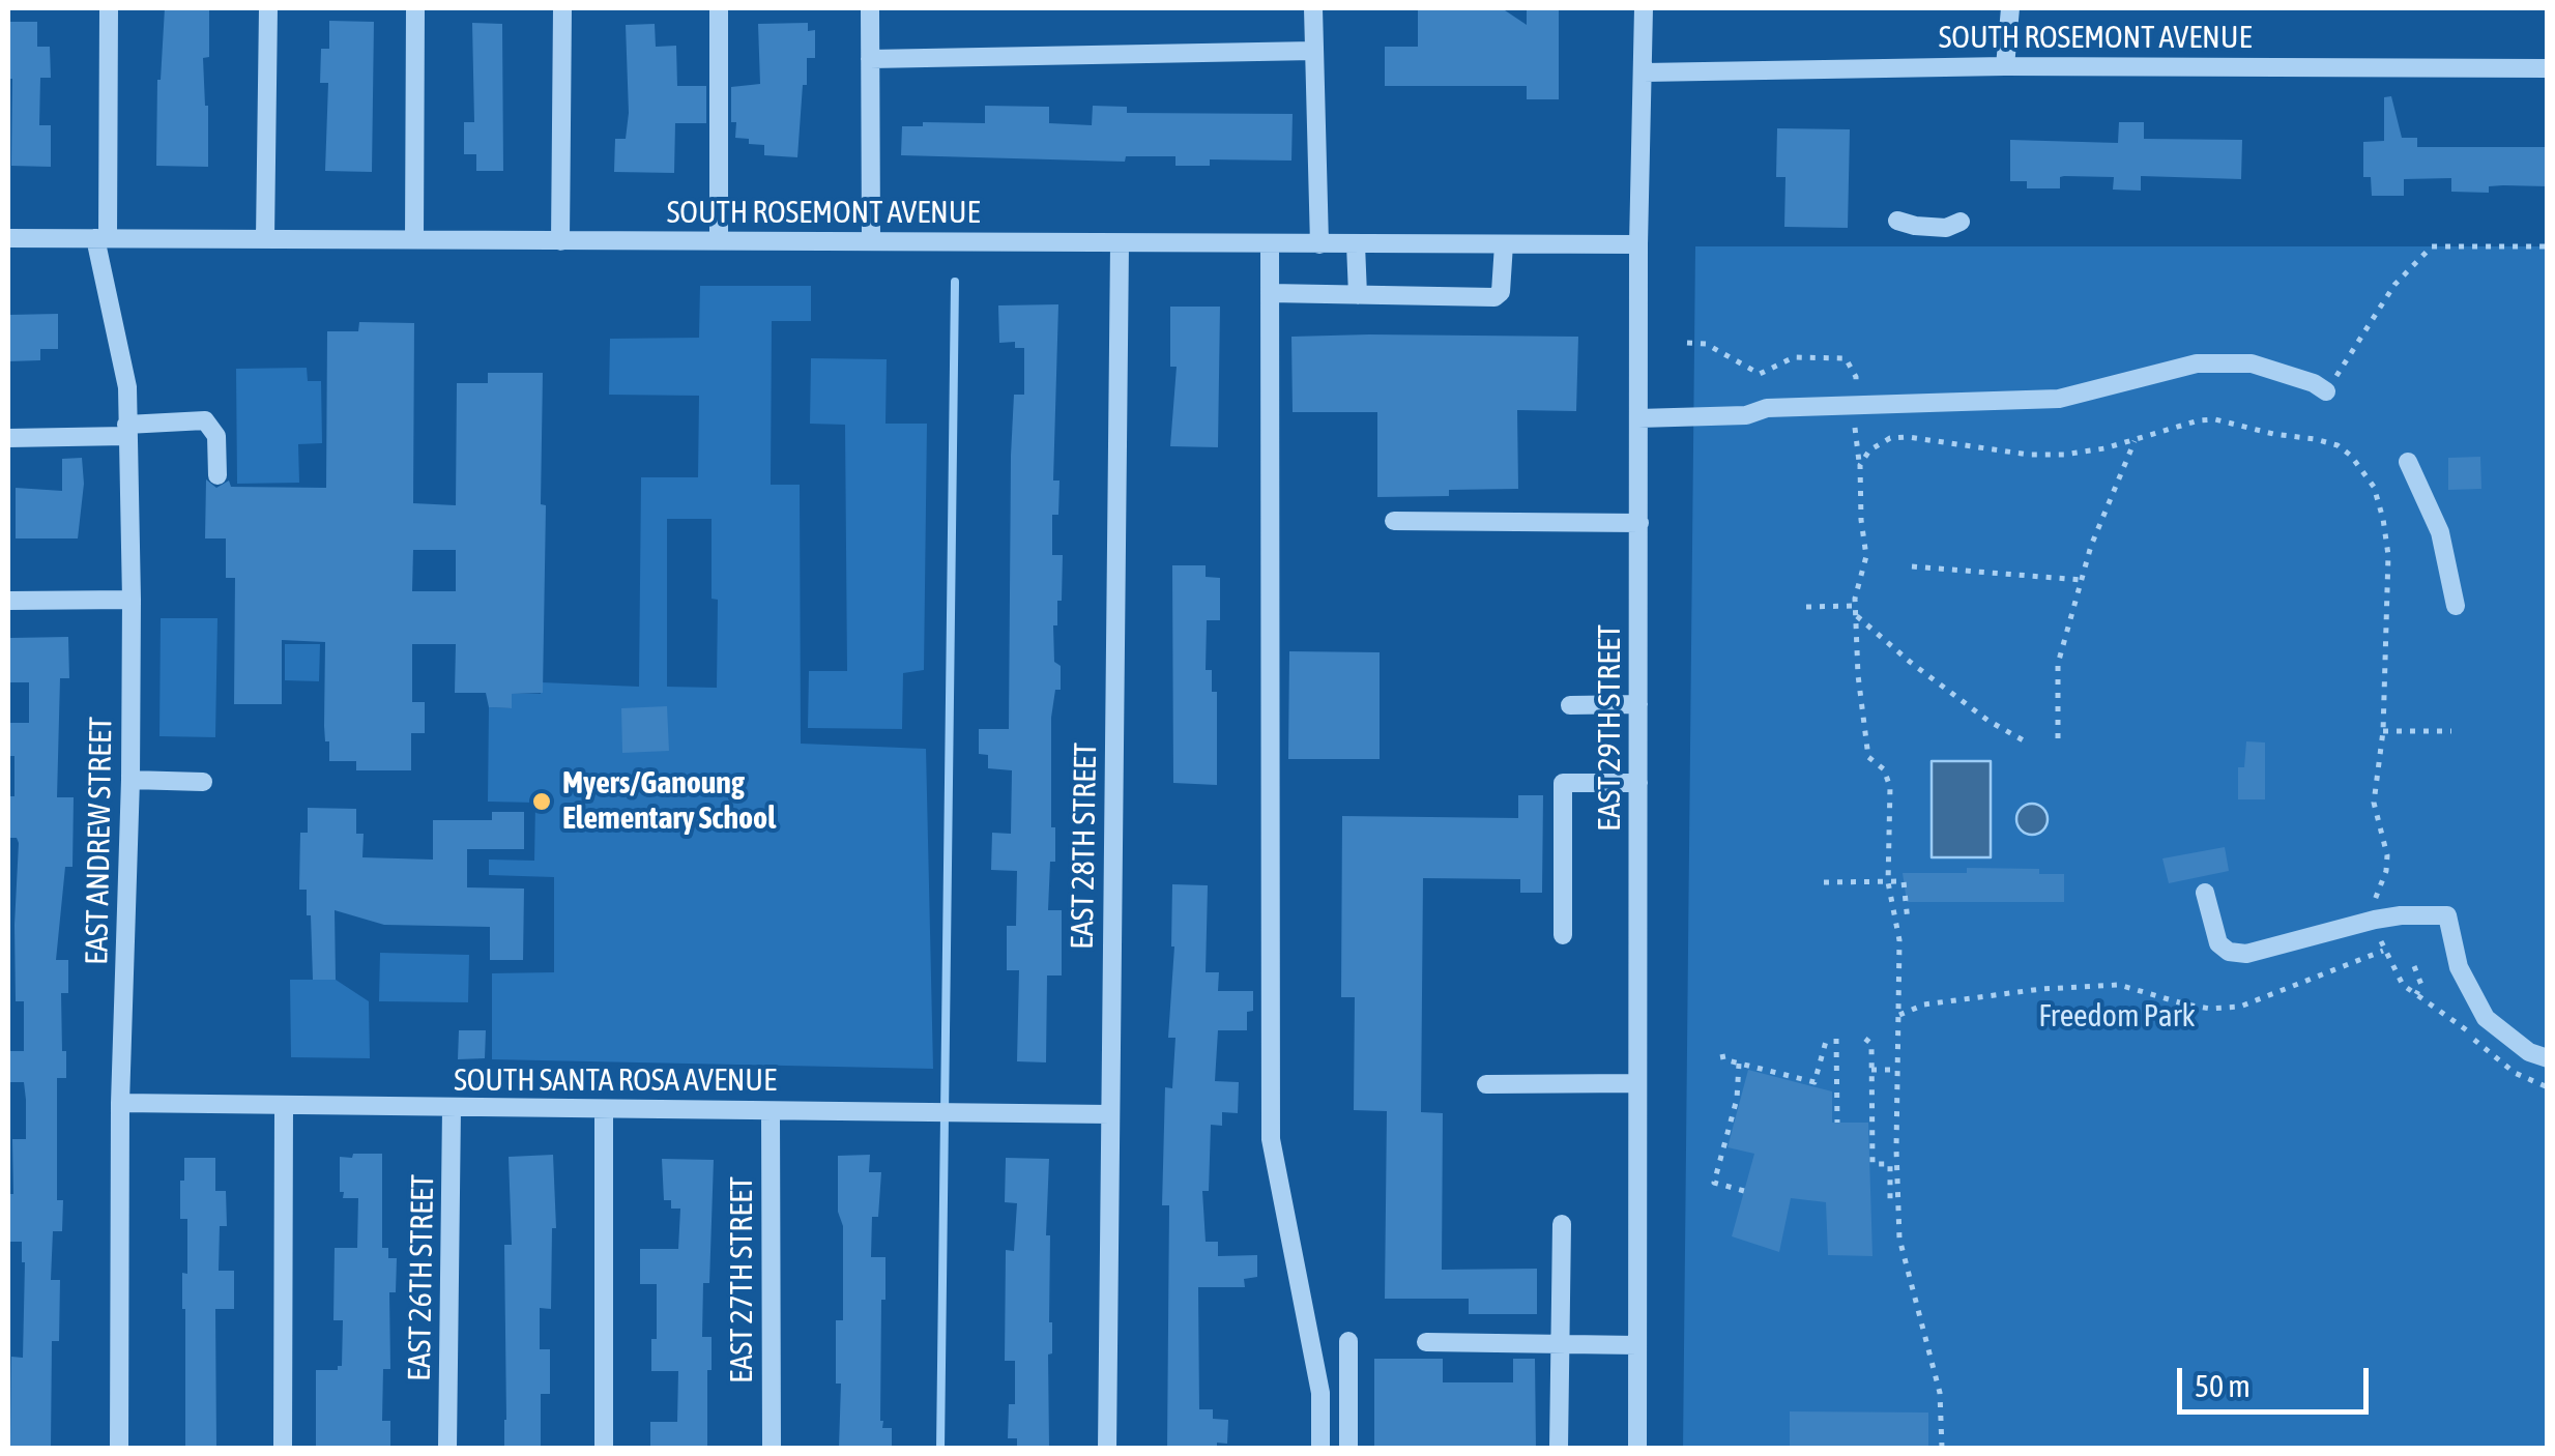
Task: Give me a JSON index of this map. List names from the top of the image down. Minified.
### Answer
{"streets":{"street":["SOUTH ROSEMONT AVENUE","EAST 29TH STREET","EAST ANDREW STREET","EAST 28TH STREET","SOUTH SANTA ROSA AVENUE","EAST 26TH STREET","EAST 27TH STREET"]},"crossings":[["SOUTH ROSEMONT AVENUE","EAST 29TH STREET"],["SOUTH ROSEMONT AVENUE","EAST ANDREW STREET"],["SOUTH ROSEMONT AVENUE","EAST 28TH STREET"],["EAST ANDREW STREET","SOUTH SANTA ROSA AVENUE"],["EAST 28TH STREET","SOUTH SANTA ROSA AVENUE"],["SOUTH SANTA ROSA AVENUE","EAST 26TH STREET"],["SOUTH SANTA ROSA AVENUE","EAST 27TH STREET"]],"parks":["Freedom Park"],"places":["Myers/Ganoung Elementary School"],"scale_bar":"50 m"}
